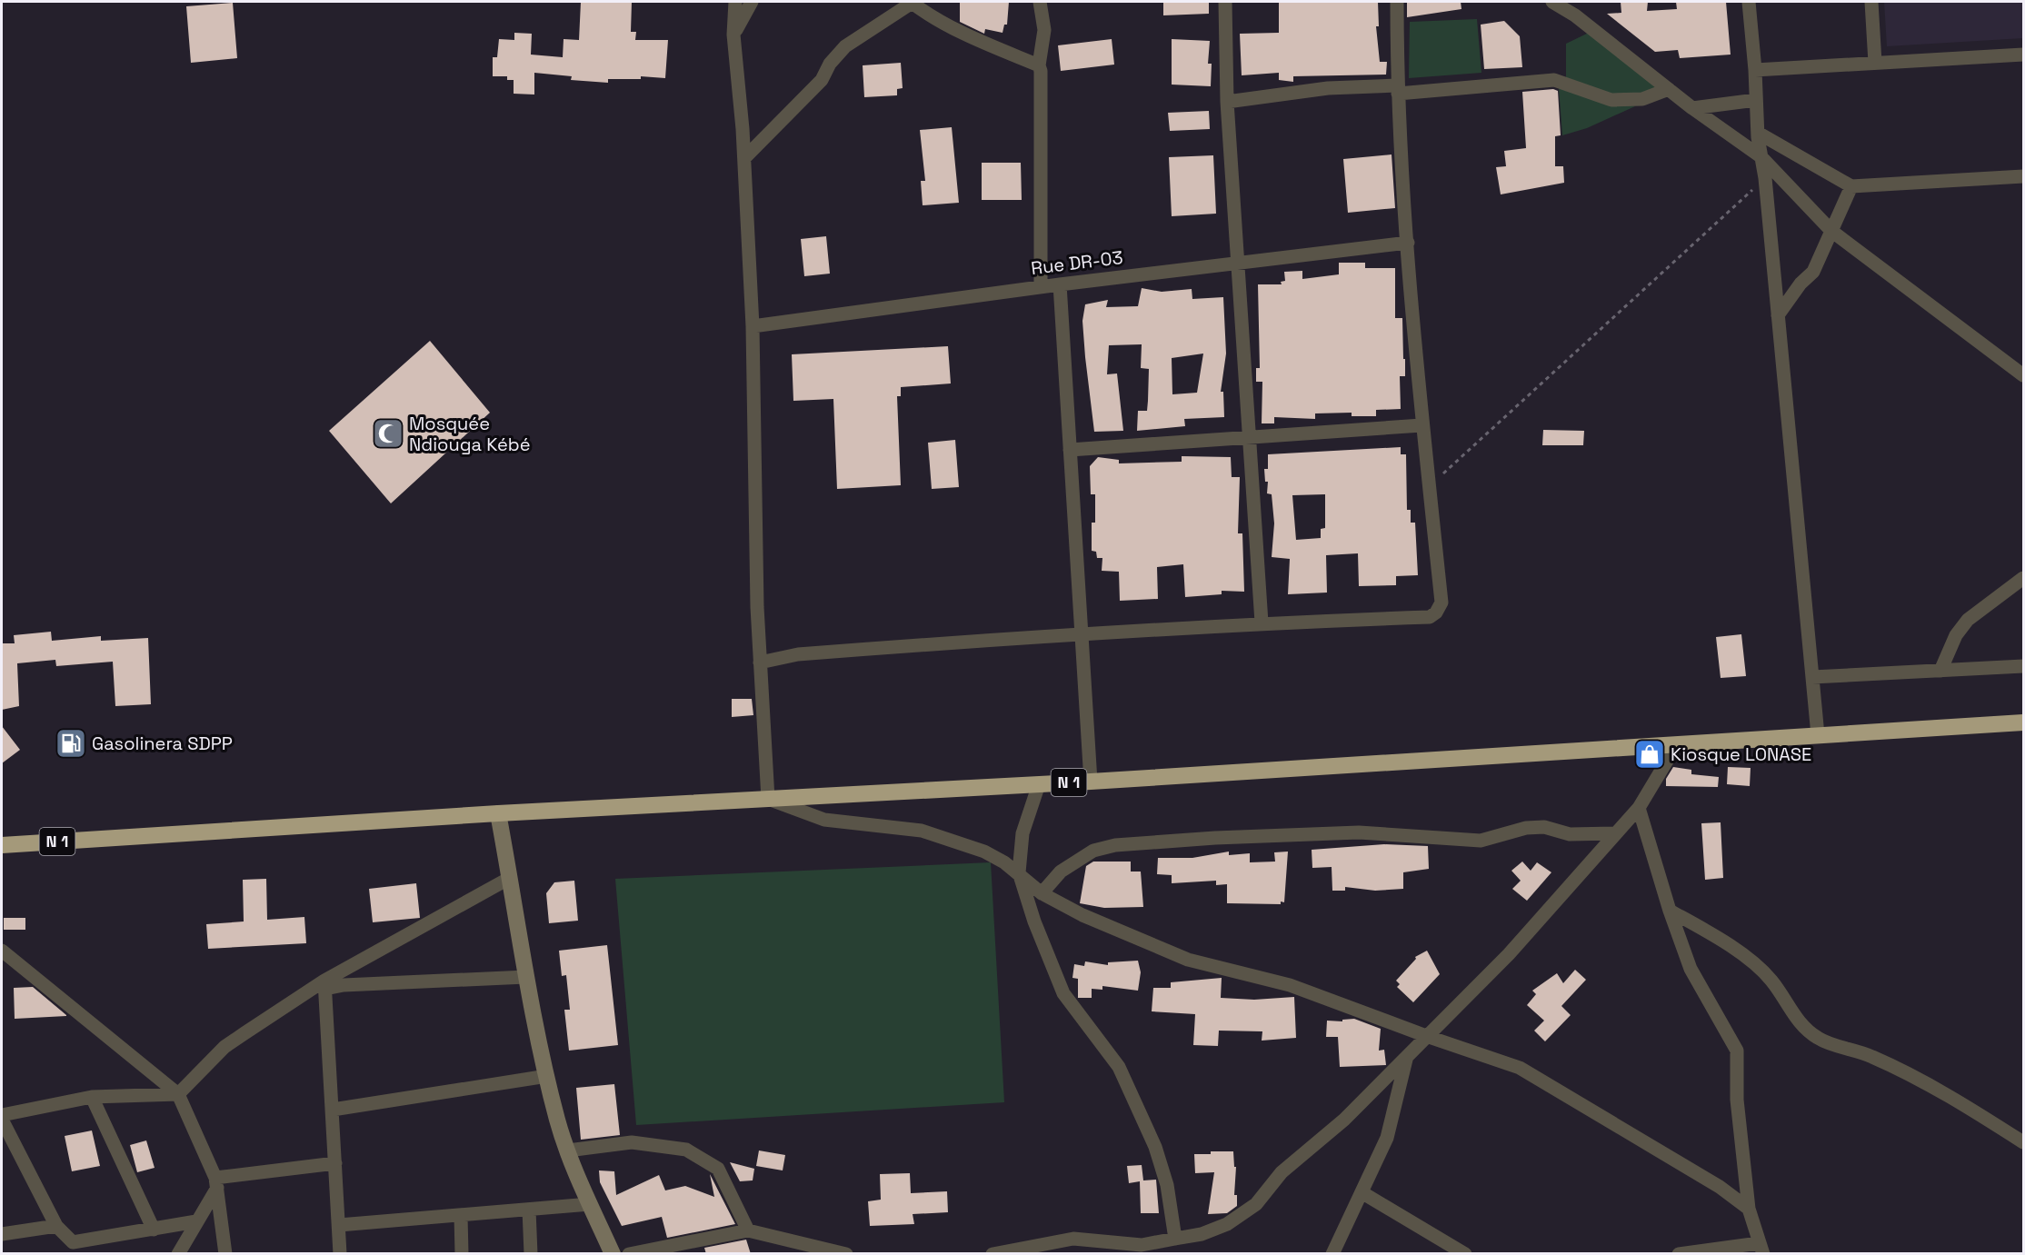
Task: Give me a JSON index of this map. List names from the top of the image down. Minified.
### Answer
{"streets":{"highway":["N 1"],"street":["Rue DR-03"]},"places":{"mosque":["Mosquée Ndiouga Kébé"],"fuel station":["Gasolinera SDPP"],"shop":["Kiosque LONASE"]}}
